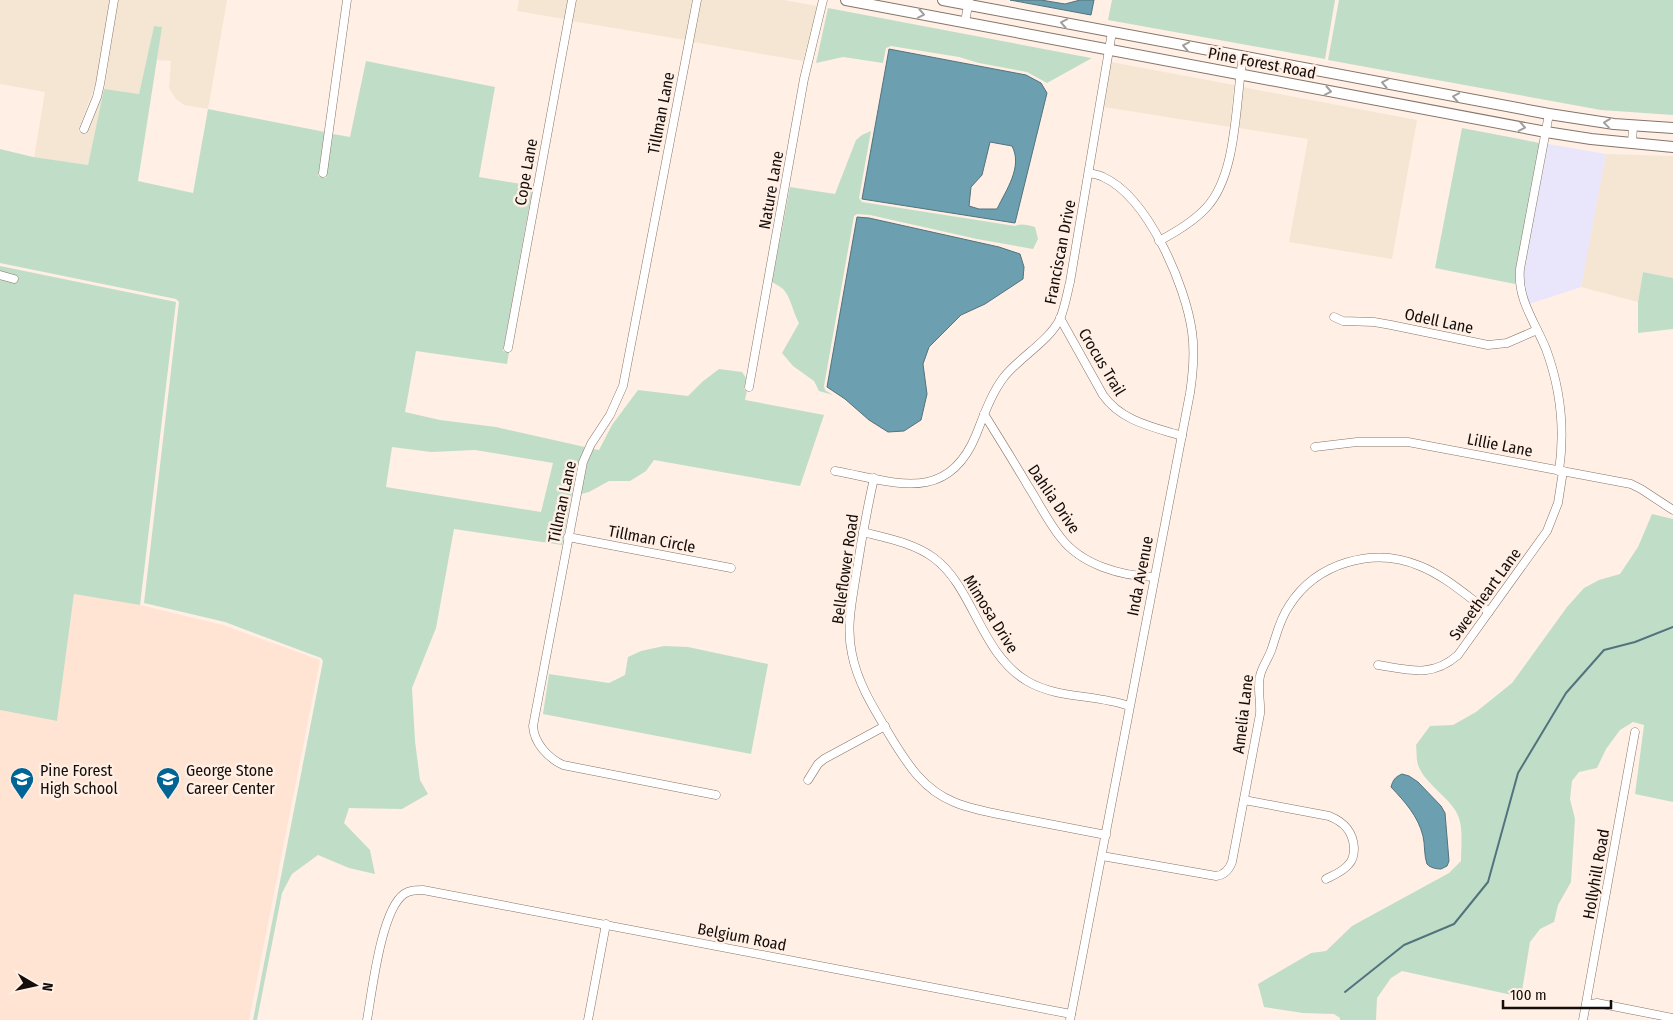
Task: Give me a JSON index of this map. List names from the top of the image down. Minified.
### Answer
{"streets":{"main road":["Pine Forest Road"],"street":["Tillman Lane","Cope Lane","Nature Lane","Franciscan Drive","Odell Lane","Crocus Trail","Lillie Lane","Dahlia Drive","Tillman Circle","Belleflower Road","Inda Avenue","Sweetheart Lane","Mimosa Drive","Amelia Lane","Hollyhill Road","Belgium Road"]},"crossings":[["Pine Forest Road","Franciscan Drive"],["Pine Forest Road","Sweetheart Lane"],["Tillman Lane","Tillman Circle"],["Franciscan Drive","Crocus Trail"],["Franciscan Drive","Dahlia Drive"],["Franciscan Drive","Belleflower Road"],["Franciscan Drive","Inda Avenue"],["Odell Lane","Sweetheart Lane"],["Crocus Trail","Inda Avenue"],["Lillie Lane","Sweetheart Lane"],["Dahlia Drive","Inda Avenue"],["Belleflower Road","Inda Avenue"],["Belleflower Road","Mimosa Drive"],["Inda Avenue","Mimosa Drive"],["Inda Avenue","Amelia Lane"],["Inda Avenue","Belgium Road"],["Sweetheart Lane","Amelia Lane"]],"places":{"school or university":["Pine Forest High School","George Stone Career Center"]},"scale_bar":"100 m","north":"right"}
